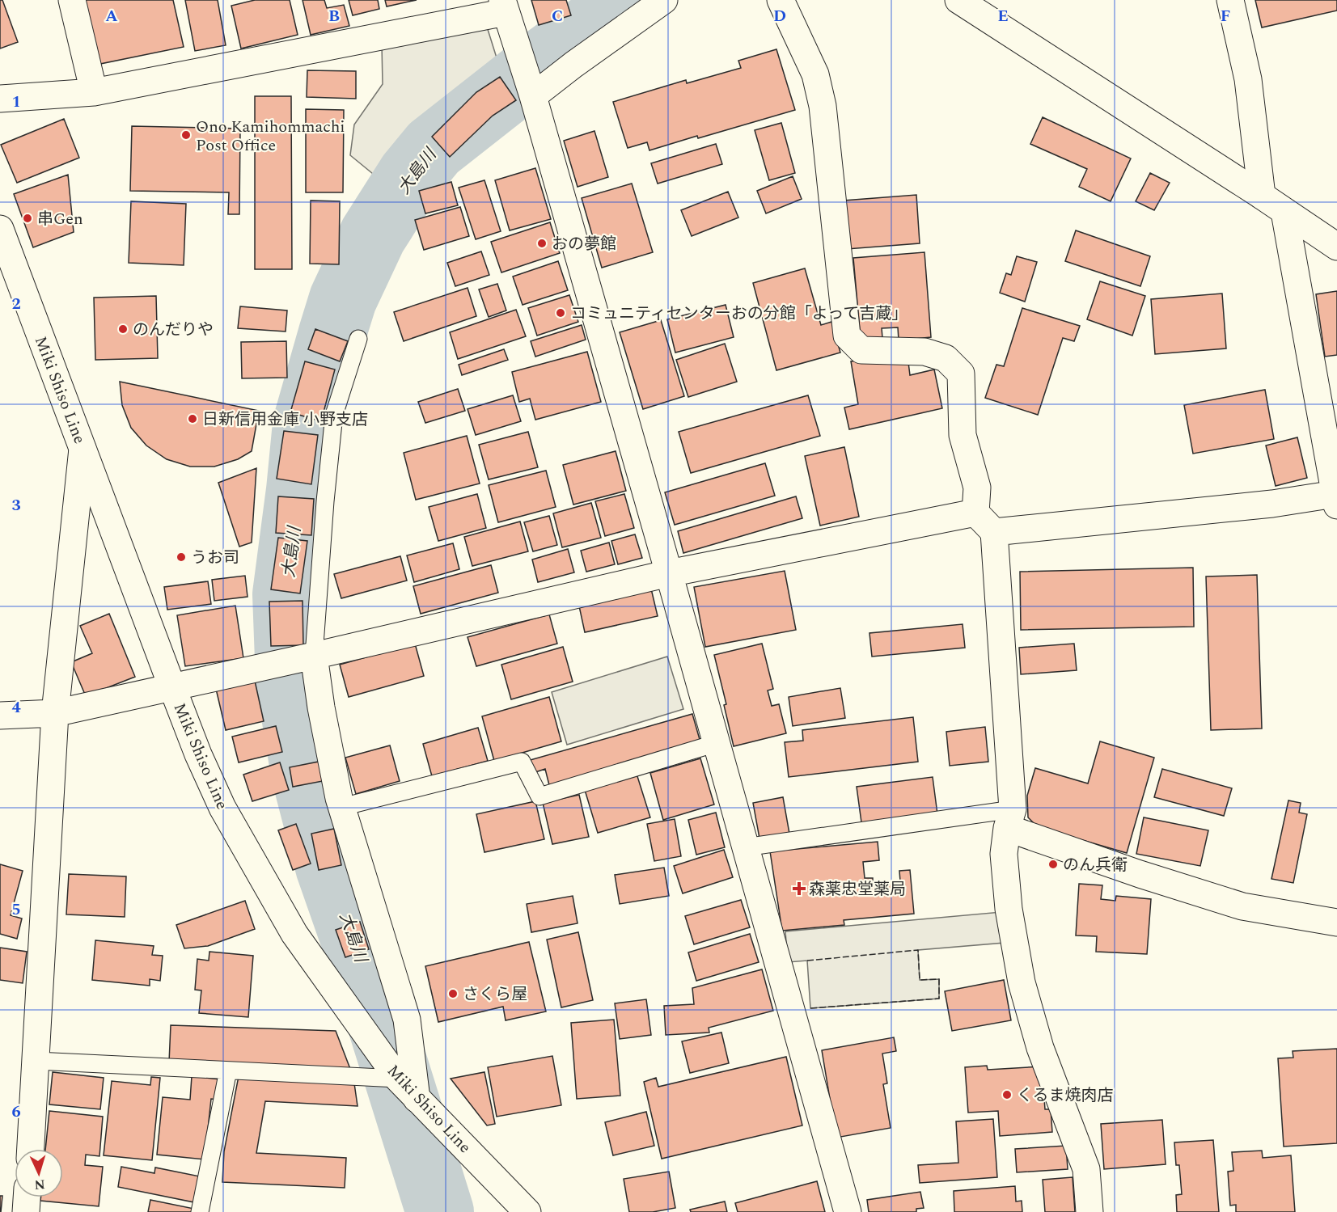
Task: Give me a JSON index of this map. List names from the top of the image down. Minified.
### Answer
{"streets":{"street":["Miki Shiso Line"]},"water":["大島川"],"places":{"other":["Ono Kamihommachi Post Office","串Gen","おの夢館","コミュニティセンターおの分館「よって吉蔵」","のんだりや","日新信用金庫 小野支店","うお司","のん兵衛","さくら屋","くるま焼肉店"],"health":["森薬忠堂薬局"]},"north":"bottom","grid":{"columns":["A","B","C","D","E","F"],"rows":["1","2","3","4","5","6"]}}
